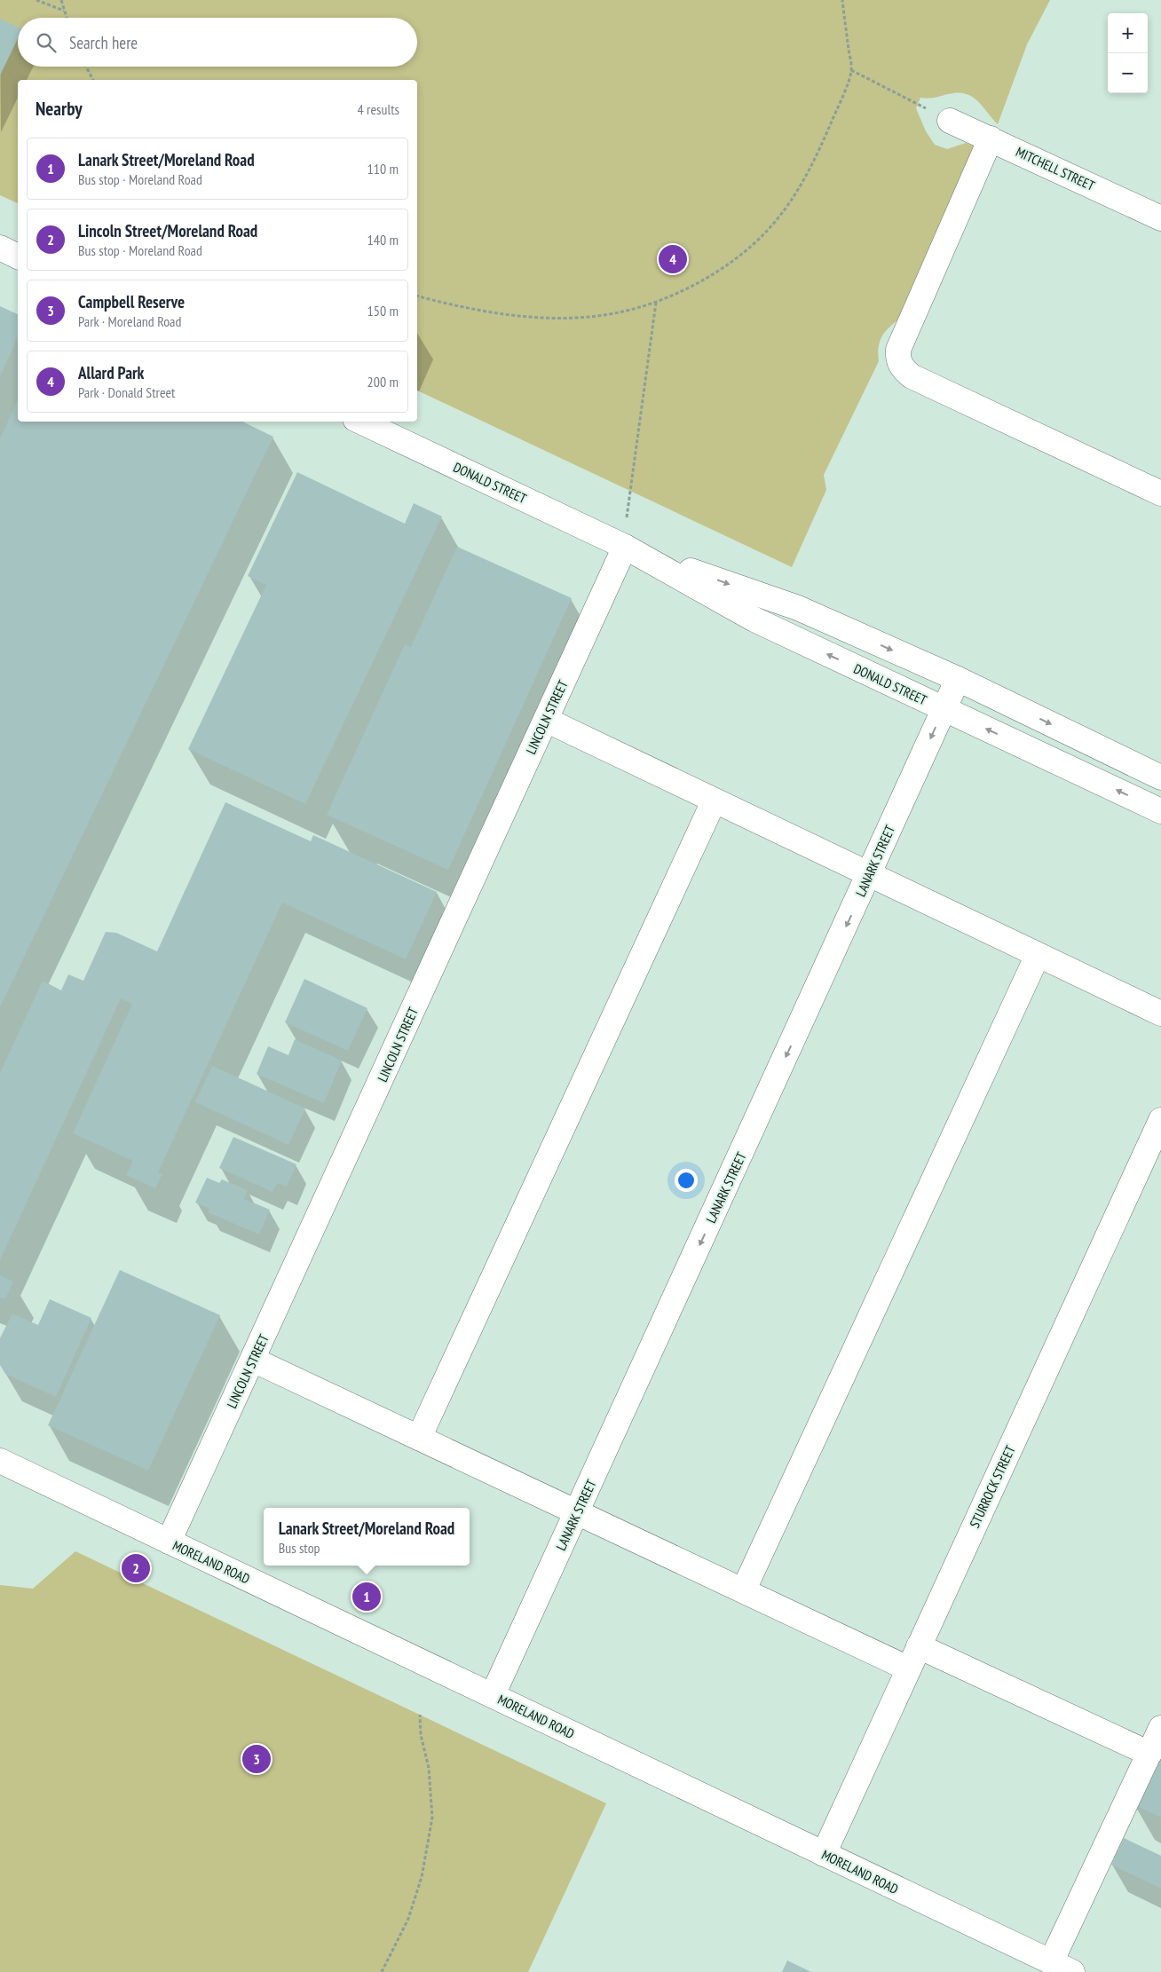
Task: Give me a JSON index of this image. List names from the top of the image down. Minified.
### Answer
{"streets":{"street":["MITCHELL STREET","DONALD STREET","LINCOLN STREET","LANARK STREET","STURROCK STREET","MORELAND ROAD"]},"crossings":[["DONALD STREET","LINCOLN STREET"],["DONALD STREET","LANARK STREET"],["LINCOLN STREET","MORELAND ROAD"],["LANARK STREET","MORELAND ROAD"],["STURROCK STREET","MORELAND ROAD"]],"page":{"map_buttons":["+","−"],"search":"Search here","heading":["Nearby","4 results"],"list":[{"mark":"1","name":"Lanark Street/Moreland Road","note":"Bus stop · Moreland Road","value":"110 m"},{"mark":"2","name":"Lincoln Street/Moreland Road","note":"Bus stop · Moreland Road","value":"140 m"},{"mark":"3","name":"Campbell Reserve","note":"Park · Moreland Road","value":"150 m"},{"mark":"4","name":"Allard Park","note":"Park · Donald Street","value":"200 m"}],"pins":["4","2","1","3"],"popup":["Lanark Street/Moreland Road","Bus stop"]}}
